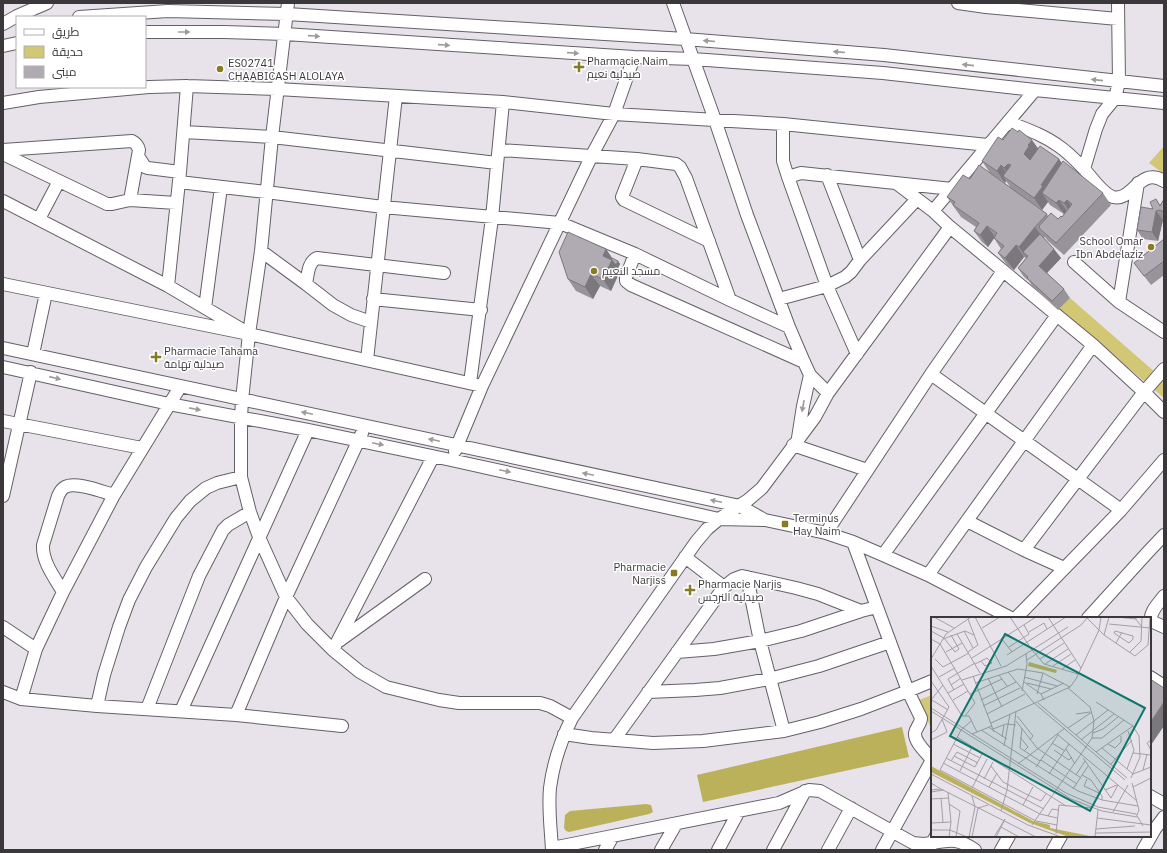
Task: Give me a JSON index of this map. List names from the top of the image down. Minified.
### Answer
{"places":{"health":["Pharmacie Naim صيدلية نعيم","Pharmacie Tahama صيدلية تهامة","Pharmacie Narjis صيدلية النرجس"],"other":["ES02741 CHAABICASH ALOLAYA","School Omar Ibn Abdelaziz","مسجد النعيم"],"transit":["Terminus Hay Naim","Pharmacie Narjiss"]},"legend":["طريق","حديقة","مبنى"]}
